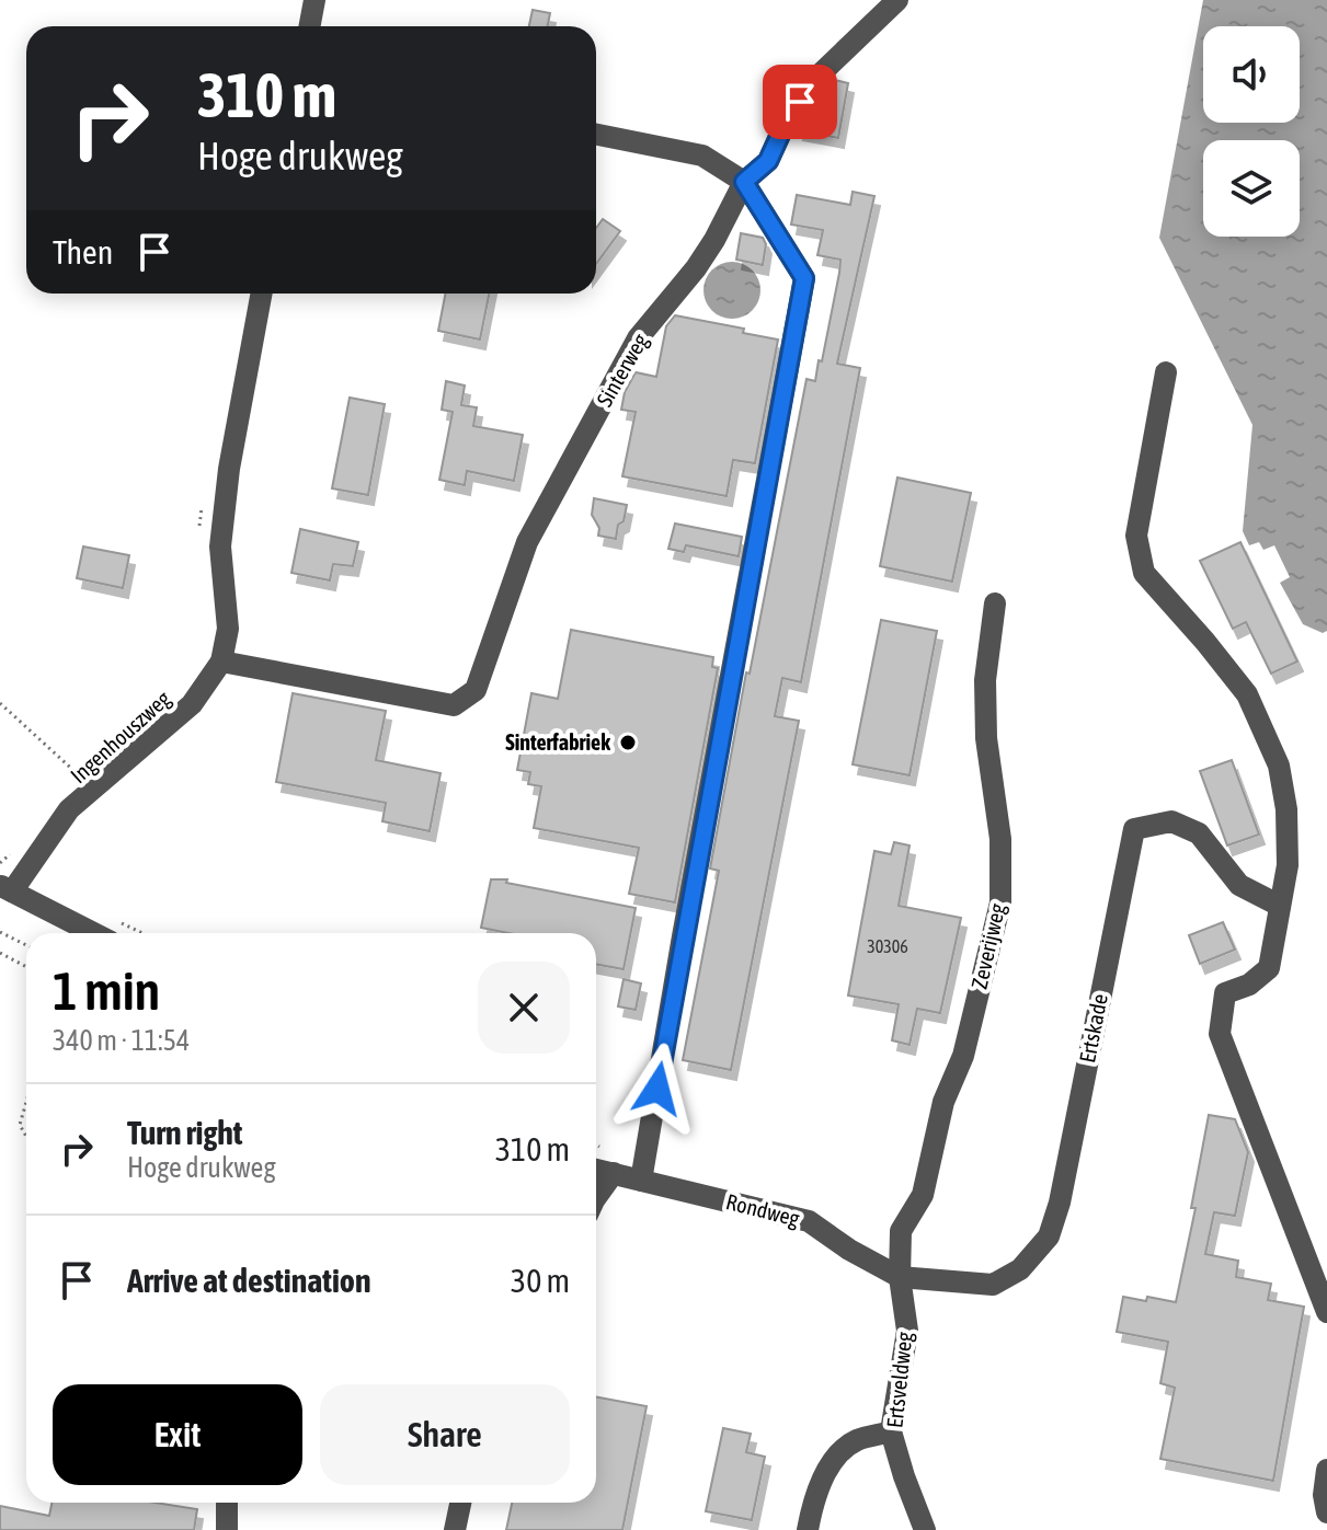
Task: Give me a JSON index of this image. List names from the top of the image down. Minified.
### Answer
{"streets":{"street":["Sinterweg","Ingenhouszweg","Zeverijweg","Ertskade","Rondweg","Ertsveldweg"]},"crossings":[["Sinterweg","Ingenhouszweg"],["Zeverijweg","Ertskade"],["Zeverijweg","Rondweg"],["Zeverijweg","Ertsveldweg"],["Ertskade","Rondweg"],["Ertskade","Ertsveldweg"],["Rondweg","Ertsveldweg"]],"places":["Sinterfabriek"],"house_numbers":["30306"],"page":{"turn":["310 m","Hoge drukweg"],"then":"Then","heading":["1 min","340 m · 11:54"],"list":[{"name":"Turn right","note":"Hoge drukweg","value":"310 m"},{"name":"Arrive at destination","value":"30 m"}],"buttons":["Exit","Share"]}}
